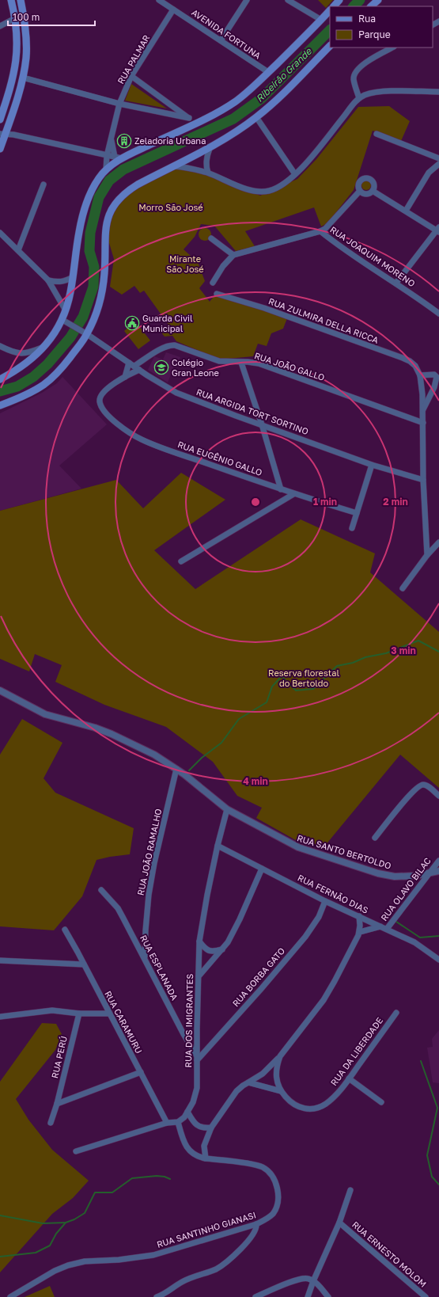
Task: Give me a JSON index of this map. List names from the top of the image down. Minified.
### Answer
{"streets":{"street":["AVENIDA FORTUNA","RUA PALMAR","RUA JOAQUIM MORENO","RUA ZULMIRA DELLA RICCA","RUA JOÃO GALLO","RUA ARGIDA TORT SORTINO","RUA EUGÊNIO GALLO","RUA JOÃO RAMALHO","RUA SANTO BERTOLDO","RUA OLAVO BILAC","RUA FERNÃO DIAS","RUA ESPLANADA","RUA BORBA GATO","RUA DOS IMIGRANTES","RUA CARAMURU","RUA DA LIBERDADE","RUA PERÚ","RUA SANTINHO GIANASI","RUA ERNESTO MOLOM"]},"crossings":[["AVENIDA FORTUNA","RUA PALMAR"],["RUA JOÃO GALLO","RUA ARGIDA TORT SORTINO"],["RUA JOÃO GALLO","RUA EUGÊNIO GALLO"],["RUA JOÃO RAMALHO","RUA SANTO BERTOLDO"],["RUA JOÃO RAMALHO","RUA ESPLANADA"],["RUA SANTO BERTOLDO","RUA OLAVO BILAC"],["RUA SANTO BERTOLDO","RUA DOS IMIGRANTES"],["RUA OLAVO BILAC","RUA FERNÃO DIAS"],["RUA FERNÃO DIAS","RUA BORBA GATO"],["RUA FERNÃO DIAS","RUA DOS IMIGRANTES"],["RUA FERNÃO DIAS","RUA DA LIBERDADE"],["RUA ESPLANADA","RUA BORBA GATO"],["RUA ESPLANADA","RUA DOS IMIGRANTES"],["RUA BORBA GATO","RUA DOS IMIGRANTES"],["RUA DOS IMIGRANTES","RUA SANTINHO GIANASI"],["RUA DA LIBERDADE","RUA SANTINHO GIANASI"]],"water":["Ribeirão Grande"],"parks":["Morro São José","Mirante São José","Reserva florestal do Bertoldo"],"places":{"building":["Zeladoria Urbana"],"public building":["Guarda Civil Municipal"],"school or university":["Colégio Gran Leone"]},"legend":["Rua","Parque"],"scale_bar":"100 m","rings":["1 min","2 min","3 min","4 min"]}
